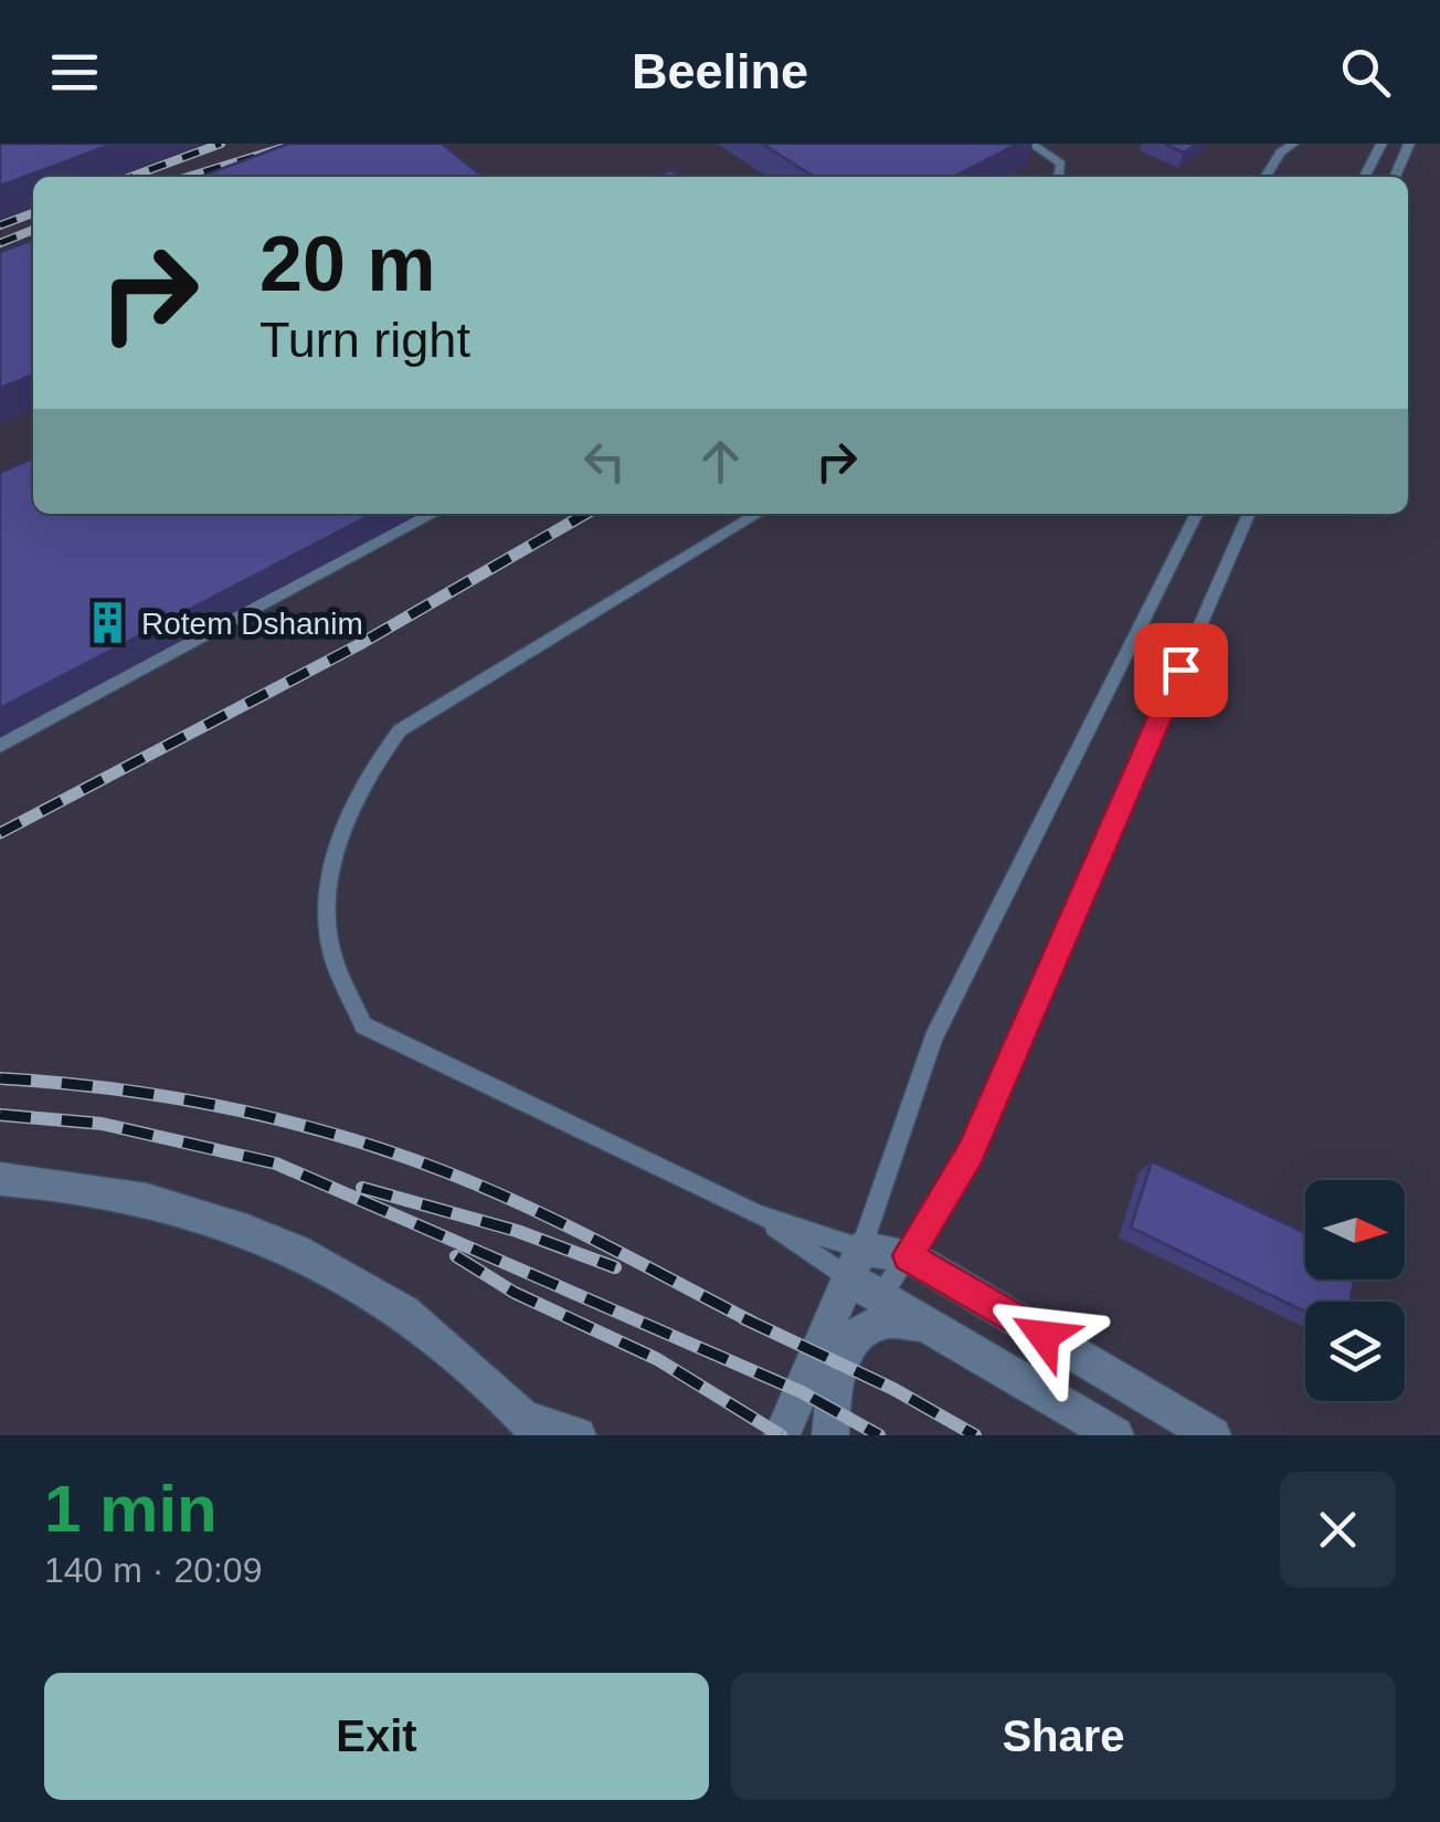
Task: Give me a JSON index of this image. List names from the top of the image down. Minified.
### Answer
{"places":{"building":["Rotem Dshanim"]},"north":"right","page":{"header":"Beeline","turn":["20 m","Turn right"],"heading":["1 min","140 m · 20:09"],"buttons":["Exit","Share"]}}
